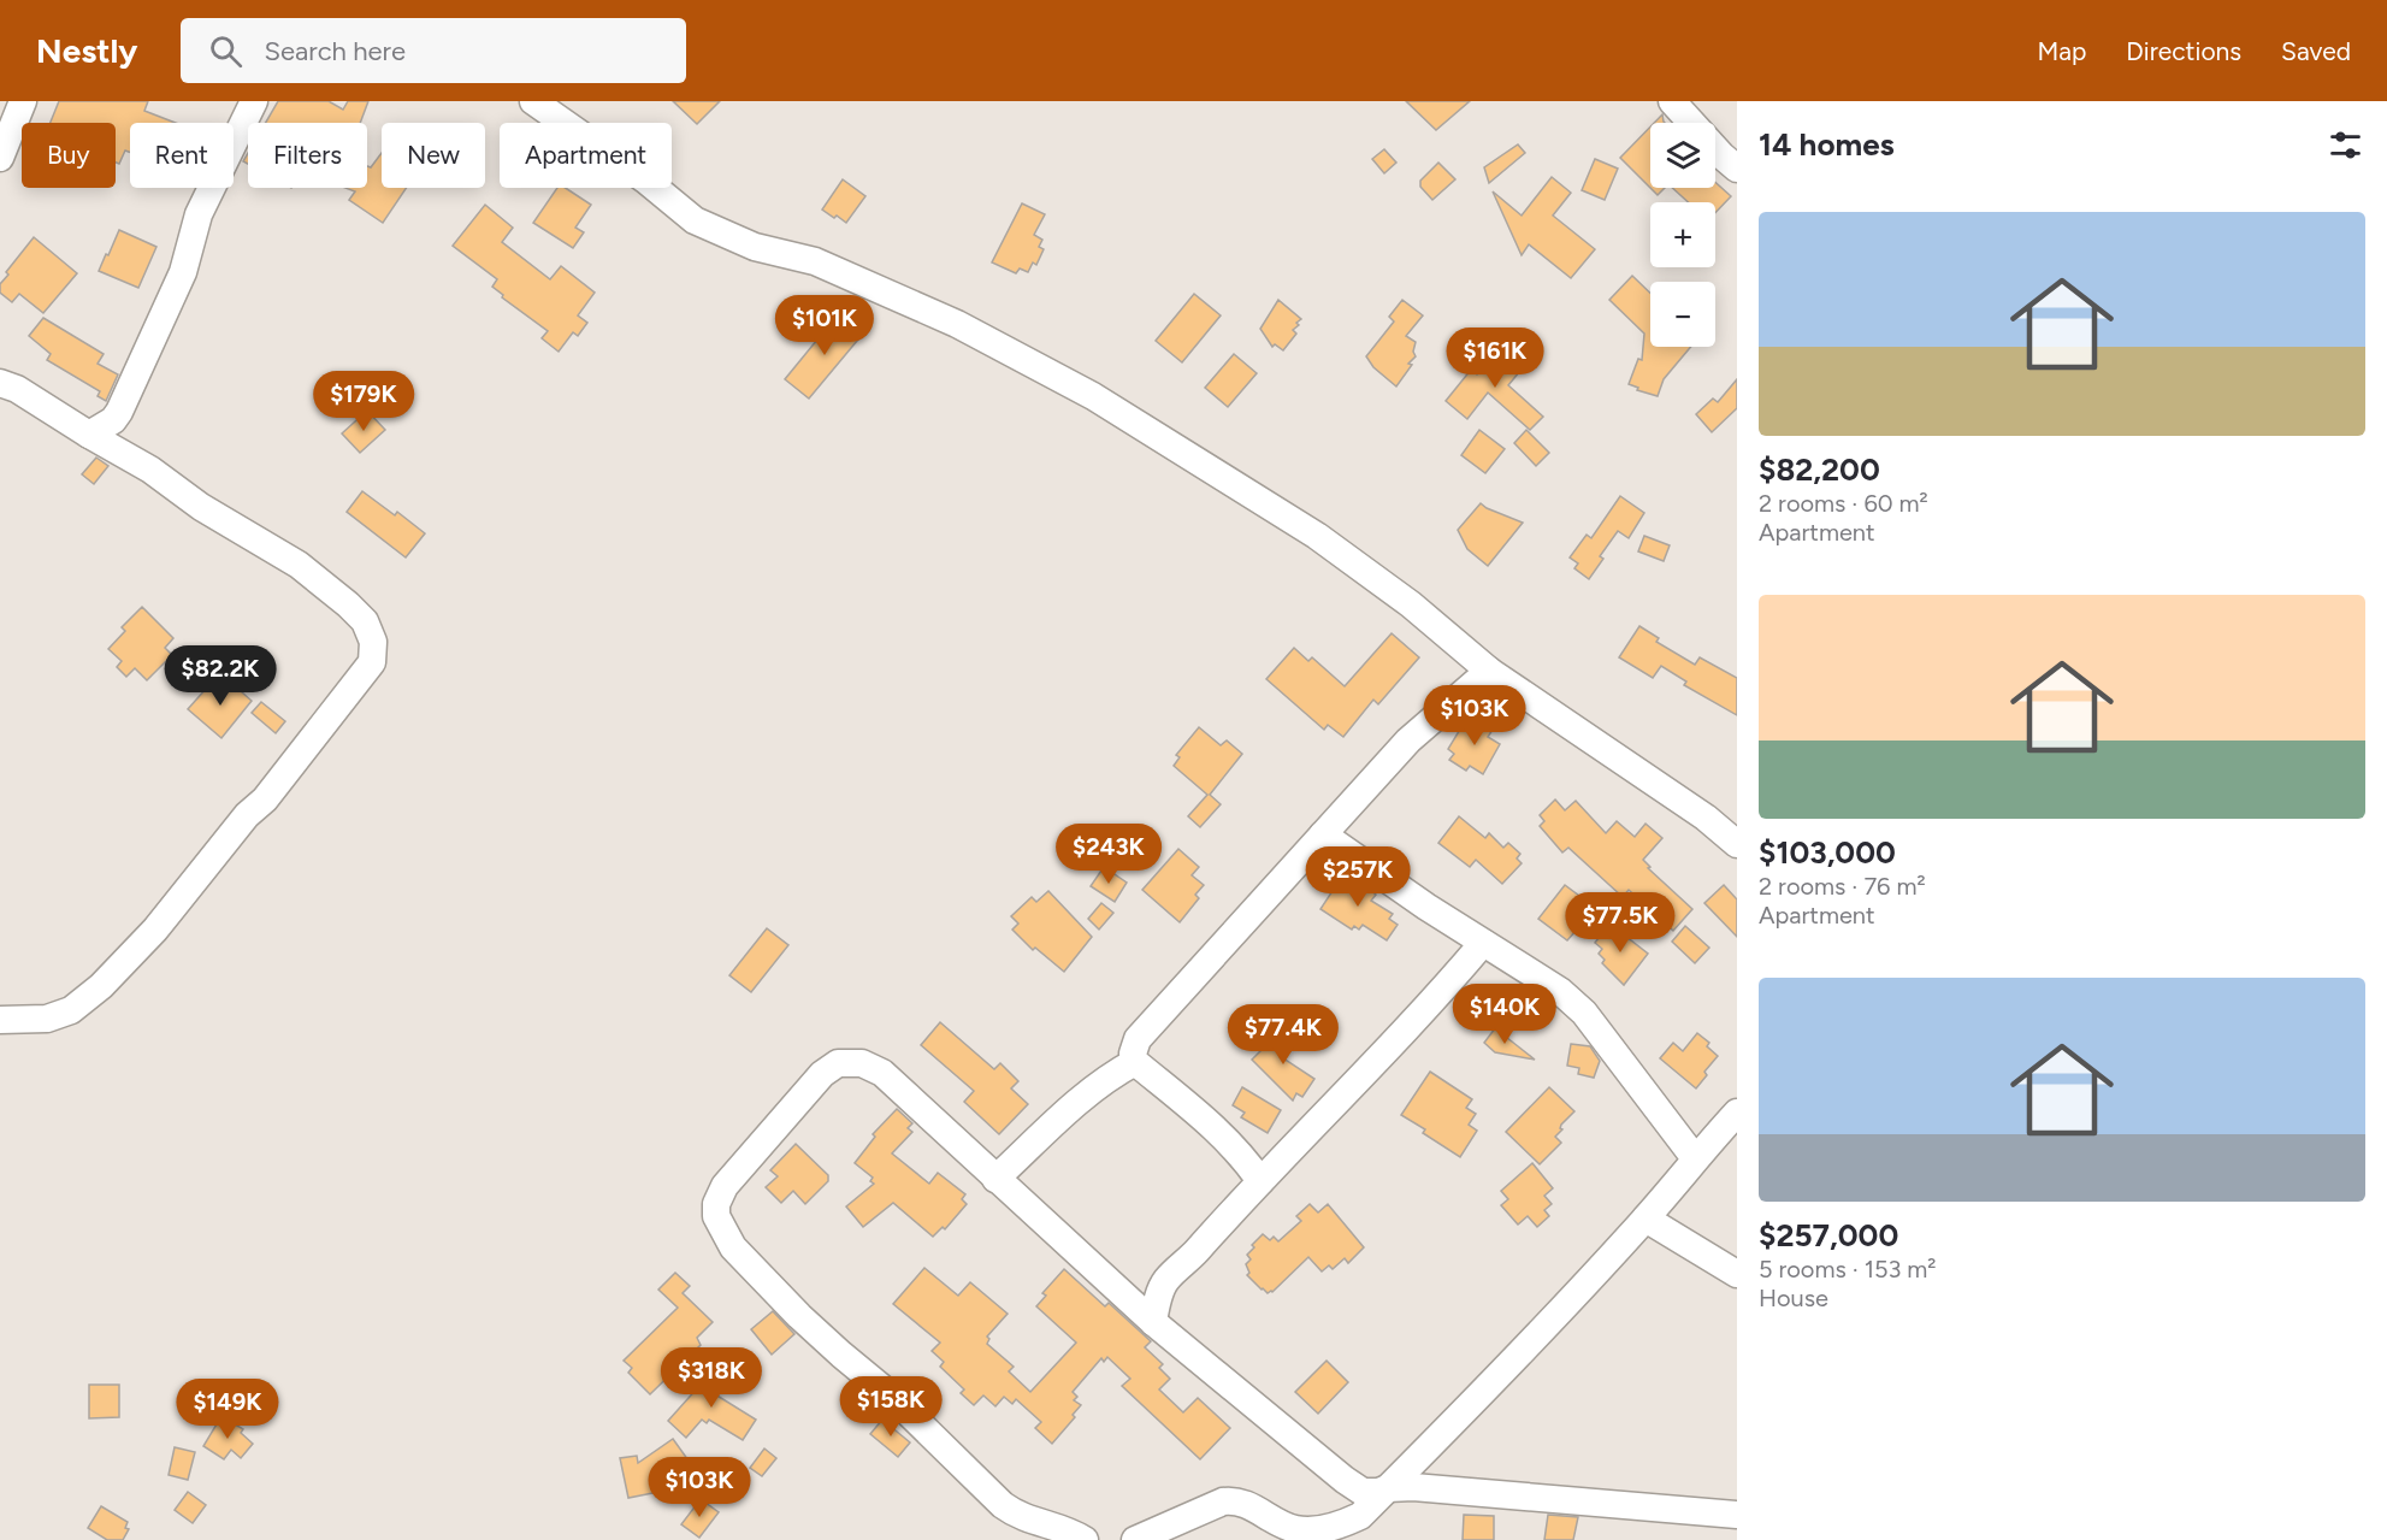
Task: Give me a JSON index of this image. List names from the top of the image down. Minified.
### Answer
{"page":{"header":"Nestly","search":"Search here","nav":["Map","Directions","Saved"],"heading":"14 homes","map_buttons":["+","−"],"chip":["Buy","Rent","Filters","New","Apartment"],"list":[{"name":"$82,200","note":"2 rooms · 60 m² · Apartment"},{"name":"$103,000","note":"2 rooms · 76 m² · Apartment"},{"name":"$257,000","note":"5 rooms · 153 m² · House"}],"price":["$101K","$161K","$179K","$82.2K","$103K","$243K","$257K","$77.5K","$140K","$77.4K","$318K","$158K","$149K","$103K"]}}
